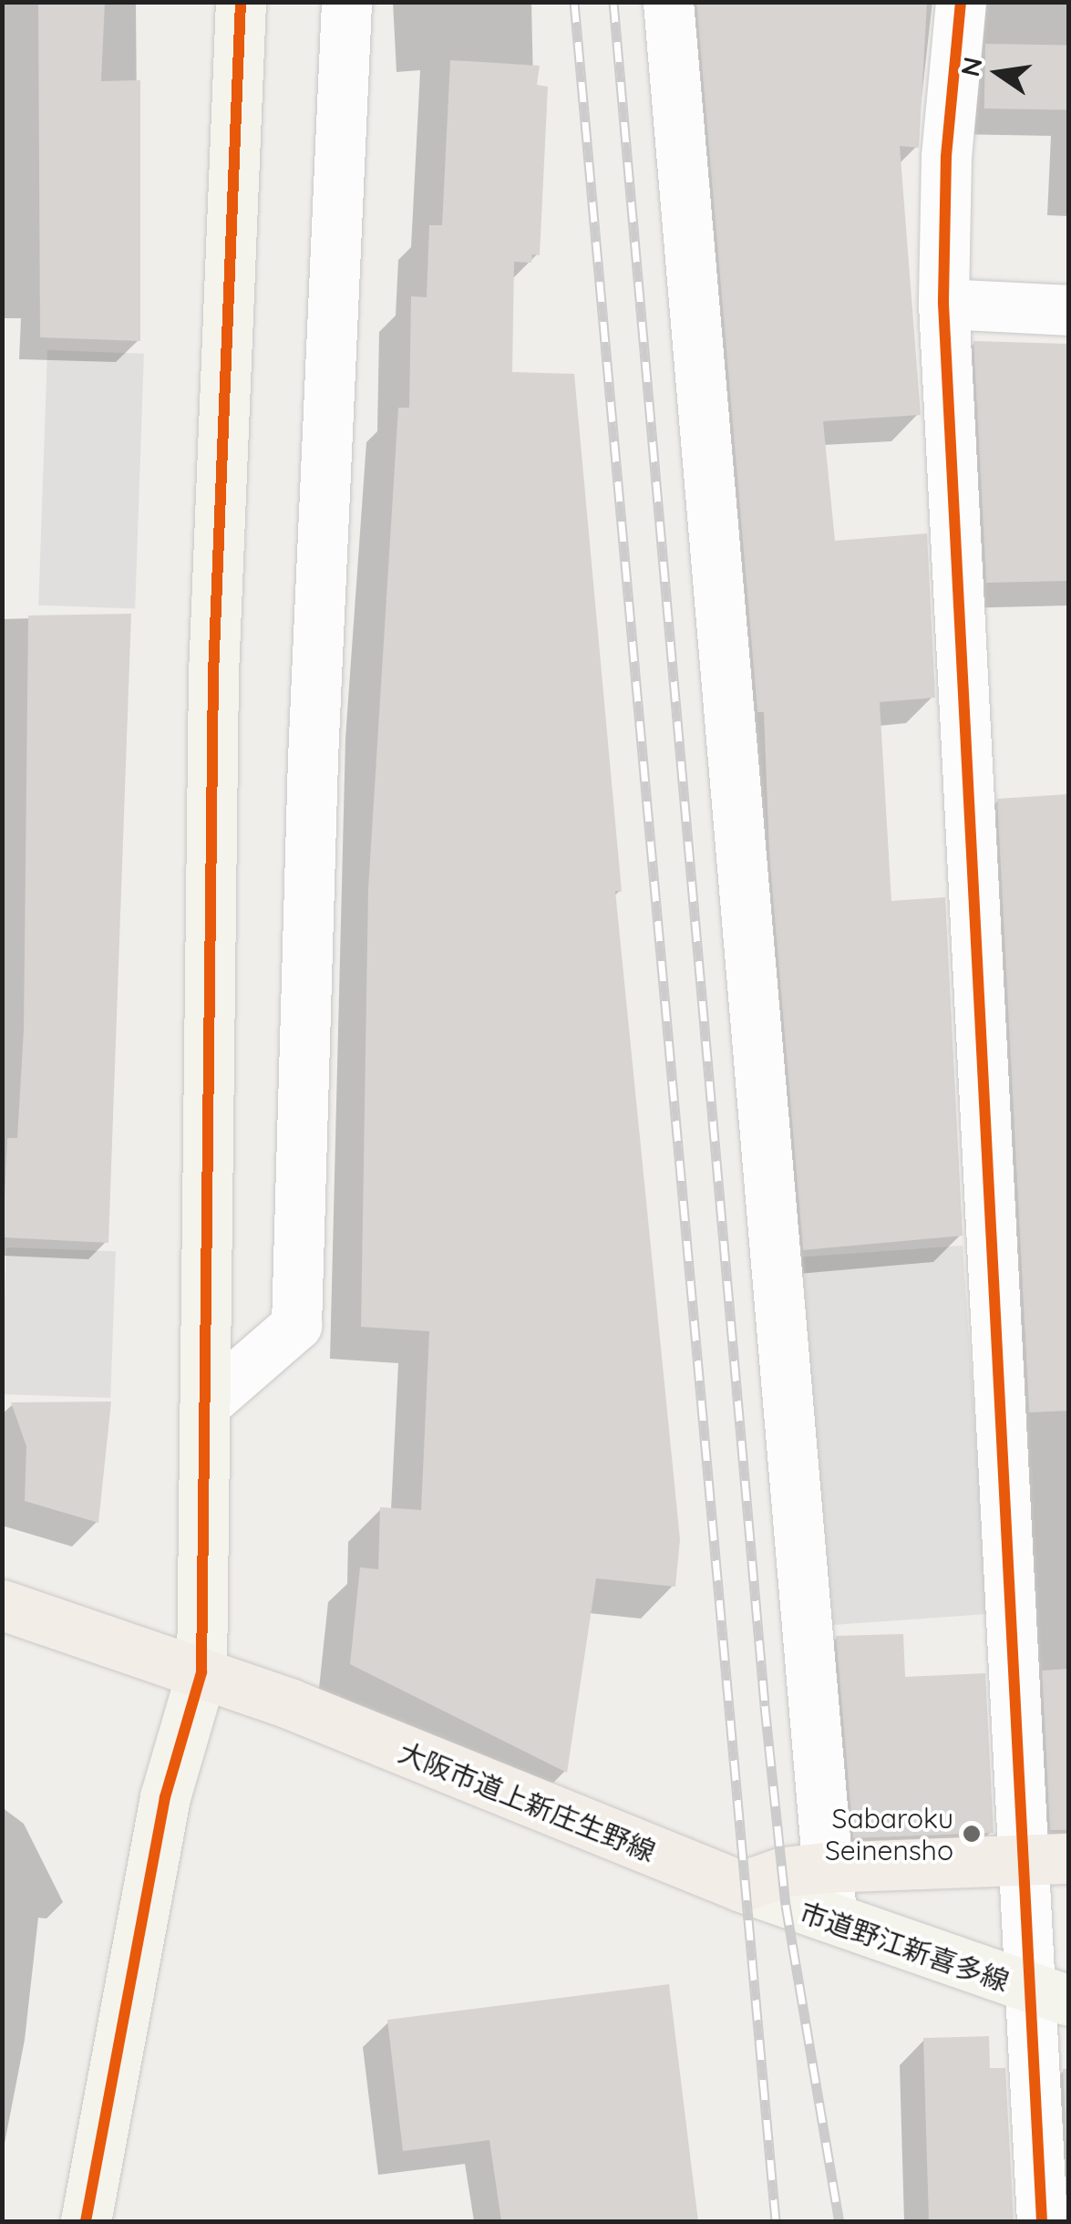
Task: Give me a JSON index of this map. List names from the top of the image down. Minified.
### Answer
{"streets":{"main road":["大阪市道上新庄生野線"],"street":["市道野江新喜多線"]},"crossings":[["大阪市道上新庄生野線","市道野江新喜多線"]],"places":["Sabaroku Seinensho"],"north":"left"}
